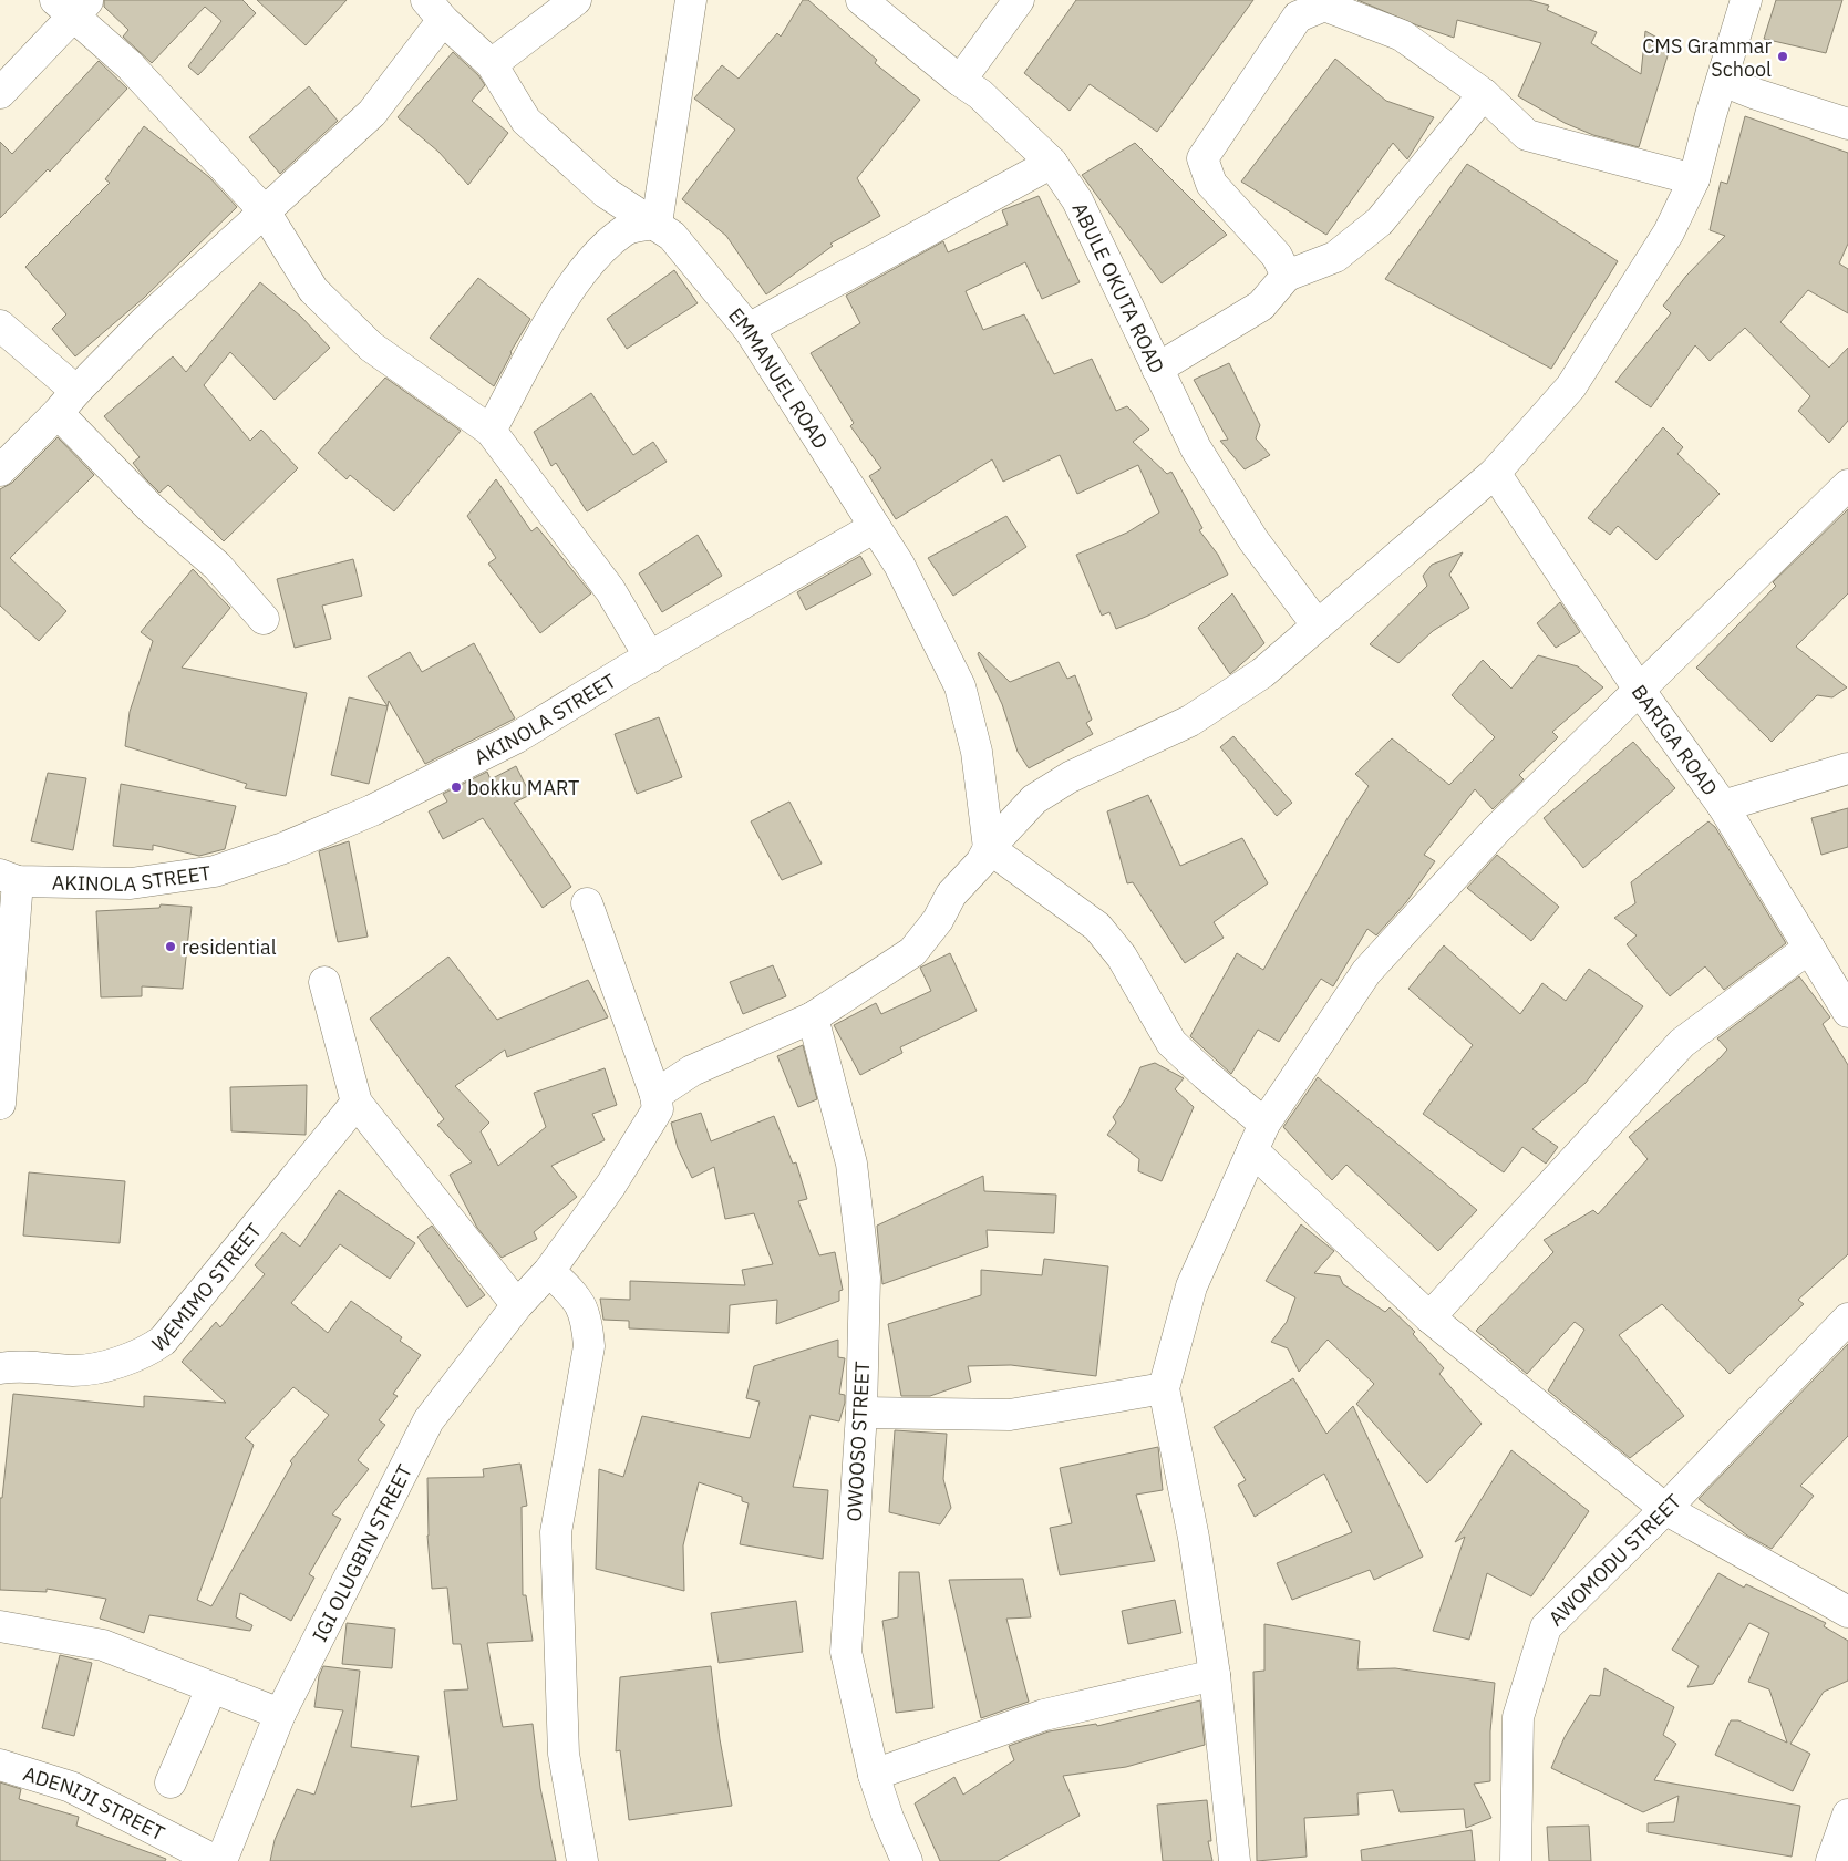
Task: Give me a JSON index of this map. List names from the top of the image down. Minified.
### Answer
{"streets":{"street":["ABULE OKUTA ROAD","EMMANUEL ROAD","AKINOLA STREET","BARIGA ROAD","WEMIMO STREET","OWOOSO STREET","IGI OLUGBIN STREET","AWOMODU STREET","ADENIJI STREET"]},"crossings":[["EMMANUEL ROAD","AKINOLA STREET"]],"places":["CMS Grammar School","bokku MART","residential"]}
